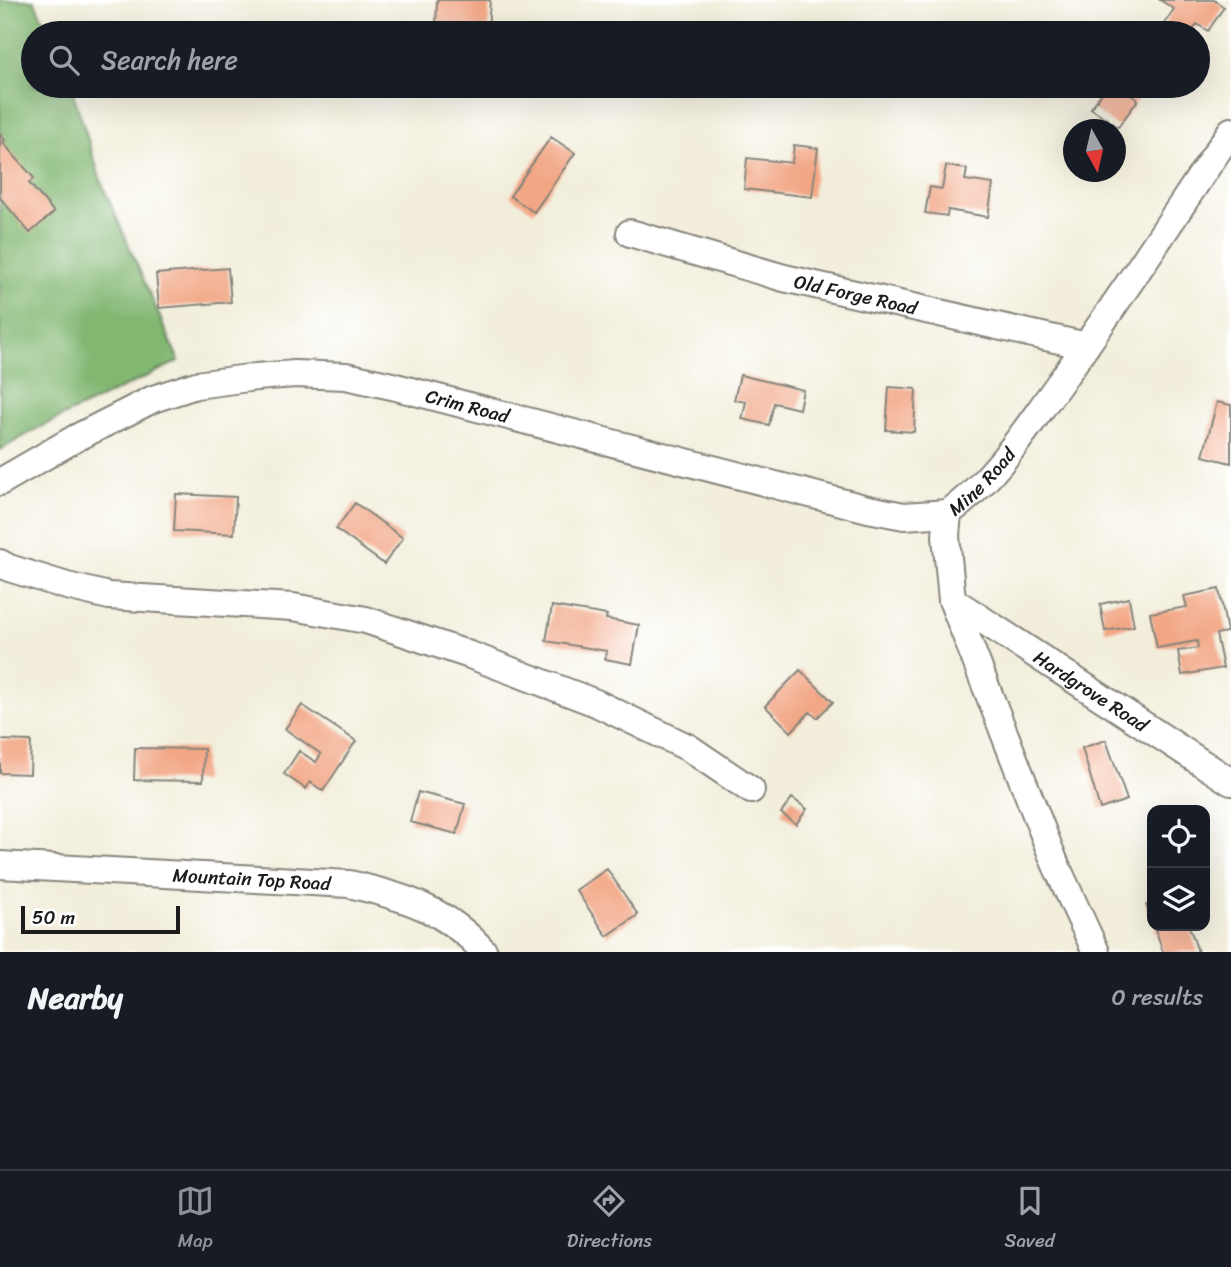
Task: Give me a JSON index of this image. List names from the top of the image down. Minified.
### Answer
{"streets":{"street":["Old Forge Road","Crim Road","Mine Road","Hardgrove Road","Mountain Top Road"]},"crossings":[["Old Forge Road","Mine Road"],["Crim Road","Mine Road"],["Mine Road","Hardgrove Road"]],"scale_bar":"50 m","north":"bottom","page":{"search":"Search here","scale":"50 m","heading":["Nearby","0 results"],"nav":["Map","Directions","Saved"]}}
